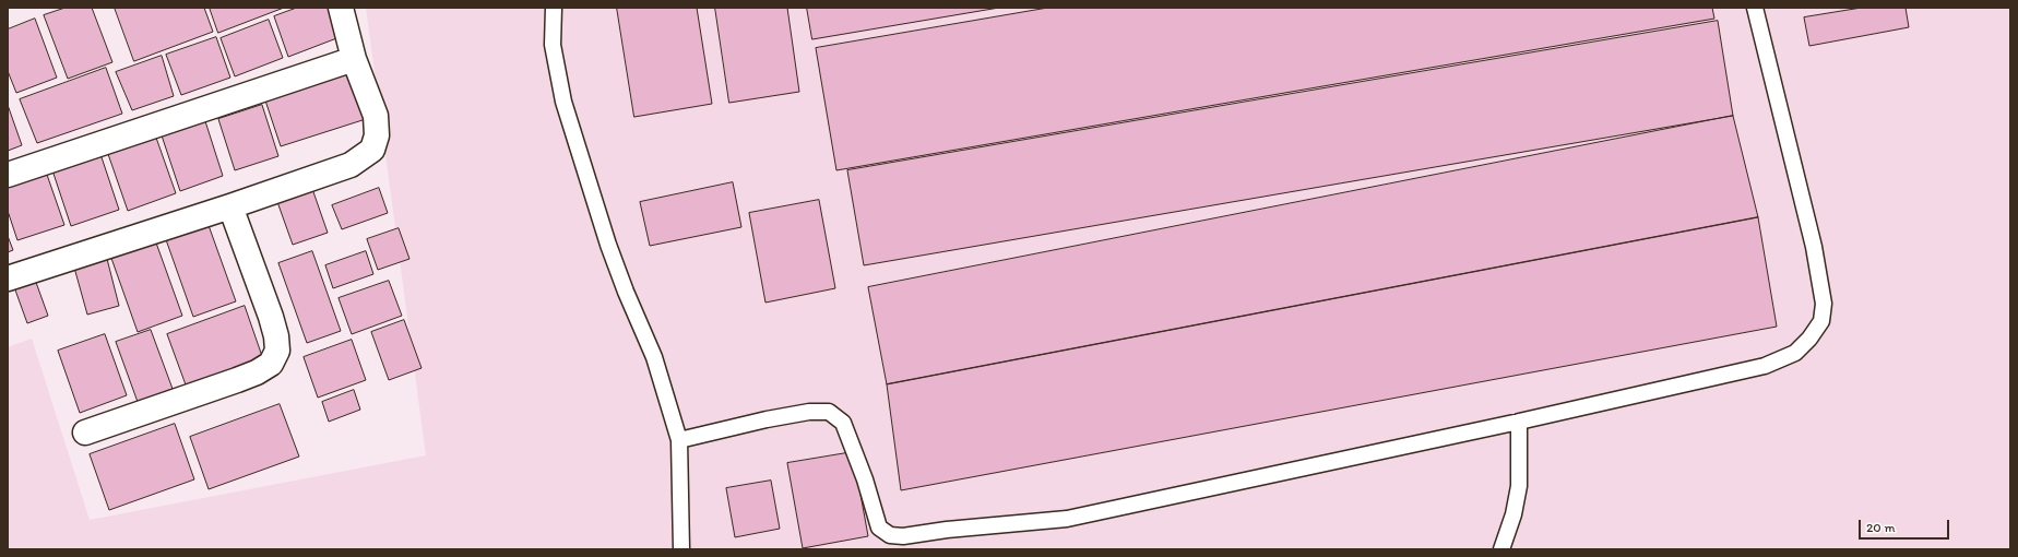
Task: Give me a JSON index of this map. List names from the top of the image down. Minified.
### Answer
{"scale_bar":"20 m"}
